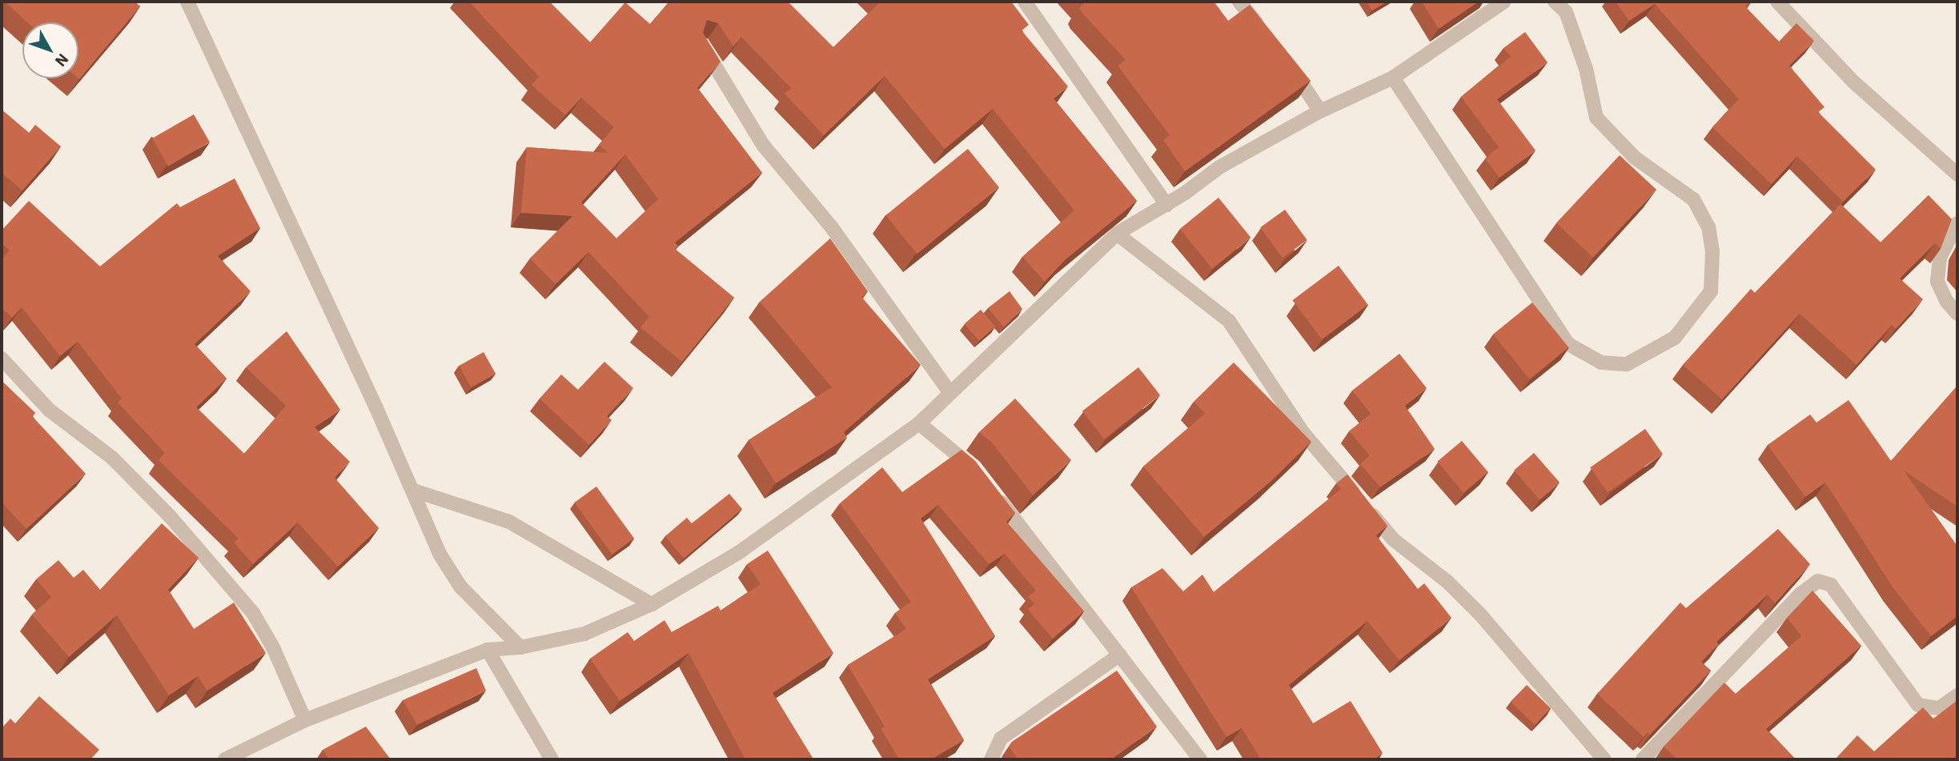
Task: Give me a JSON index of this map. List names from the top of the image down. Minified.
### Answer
{"north":"bottom right"}
